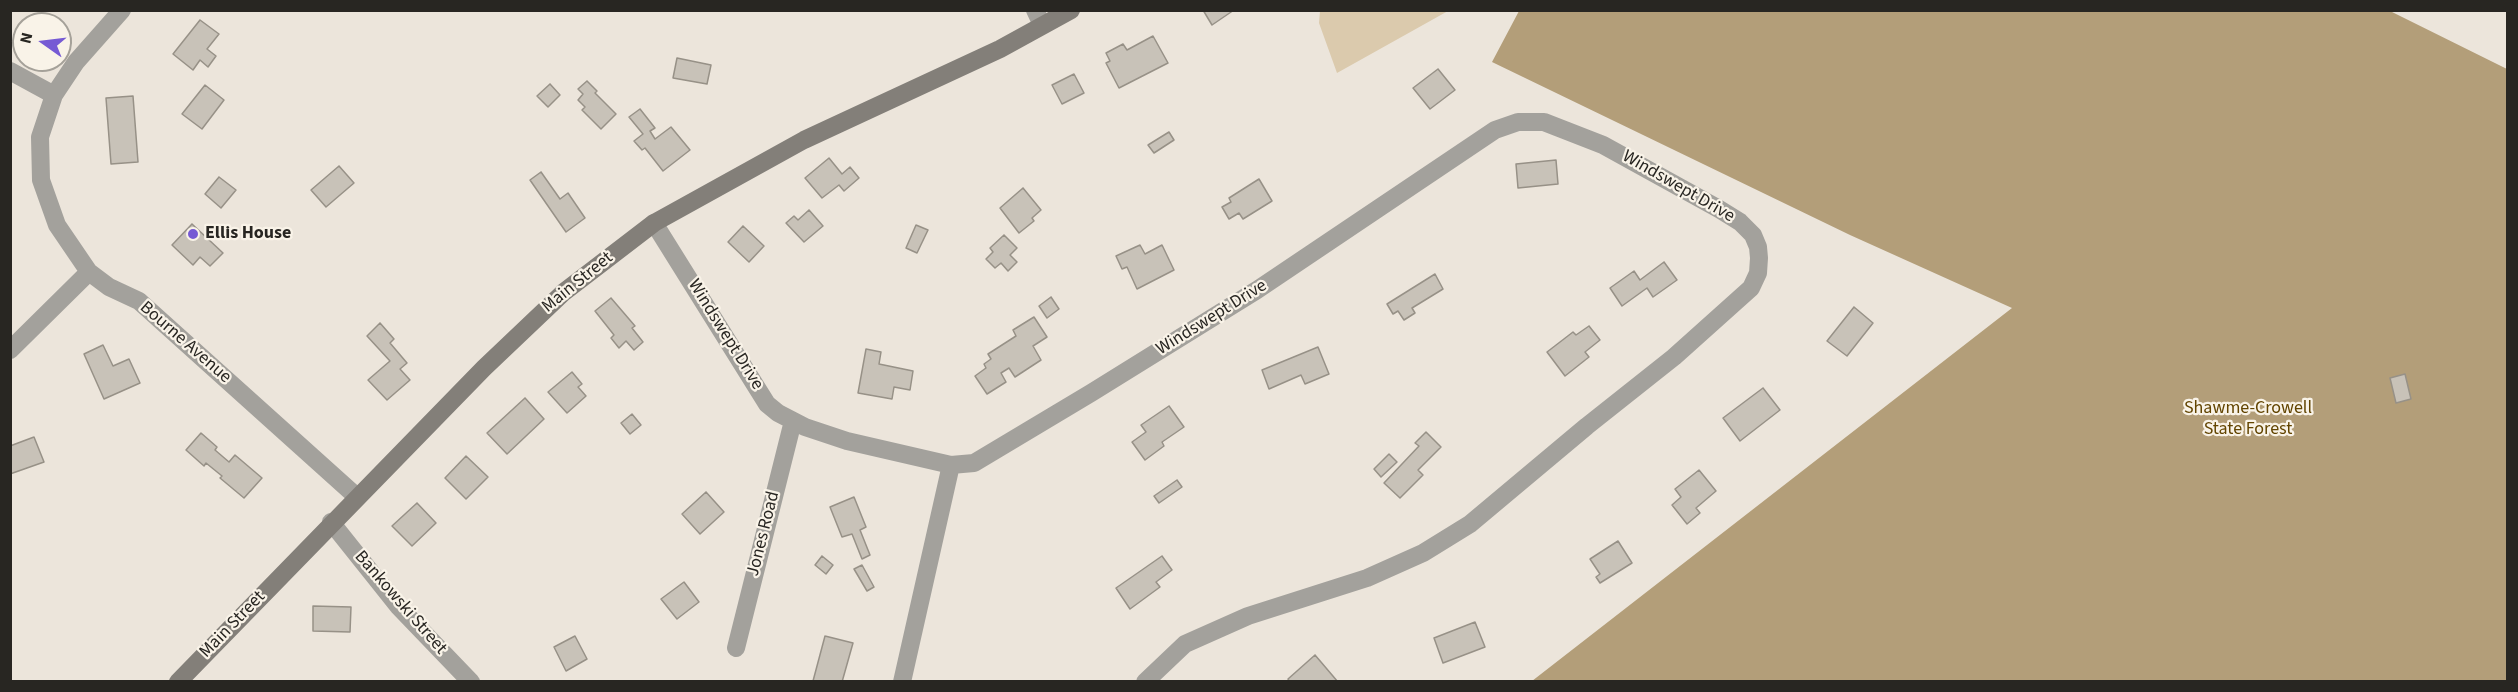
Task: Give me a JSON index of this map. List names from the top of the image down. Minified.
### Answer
{"streets":{"main road":["Main Street"],"street":["Windswept Drive","Bourne Avenue","Jones Road","Bankowski Street"]},"crossings":[["Windswept Drive","Main Street"],["Windswept Drive","Jones Road"],["Main Street","Bourne Avenue"],["Main Street","Bankowski Street"]],"parks":["Shawme-Crowell State Forest"],"places":["Ellis House"],"north":"left"}
